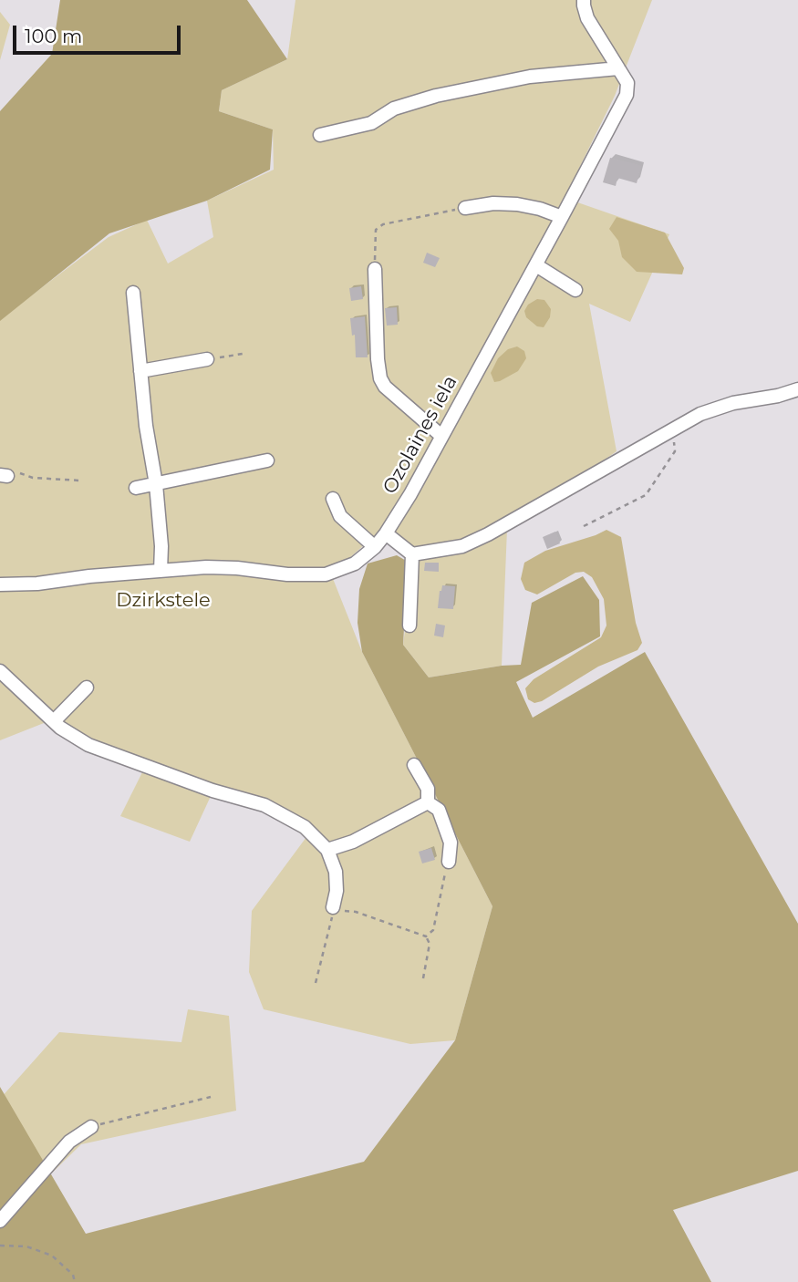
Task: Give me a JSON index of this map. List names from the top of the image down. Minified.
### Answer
{"streets":{"street":["Ozolaines iela"]},"parks":["Dzirkstele"],"scale_bar":"100 m"}
